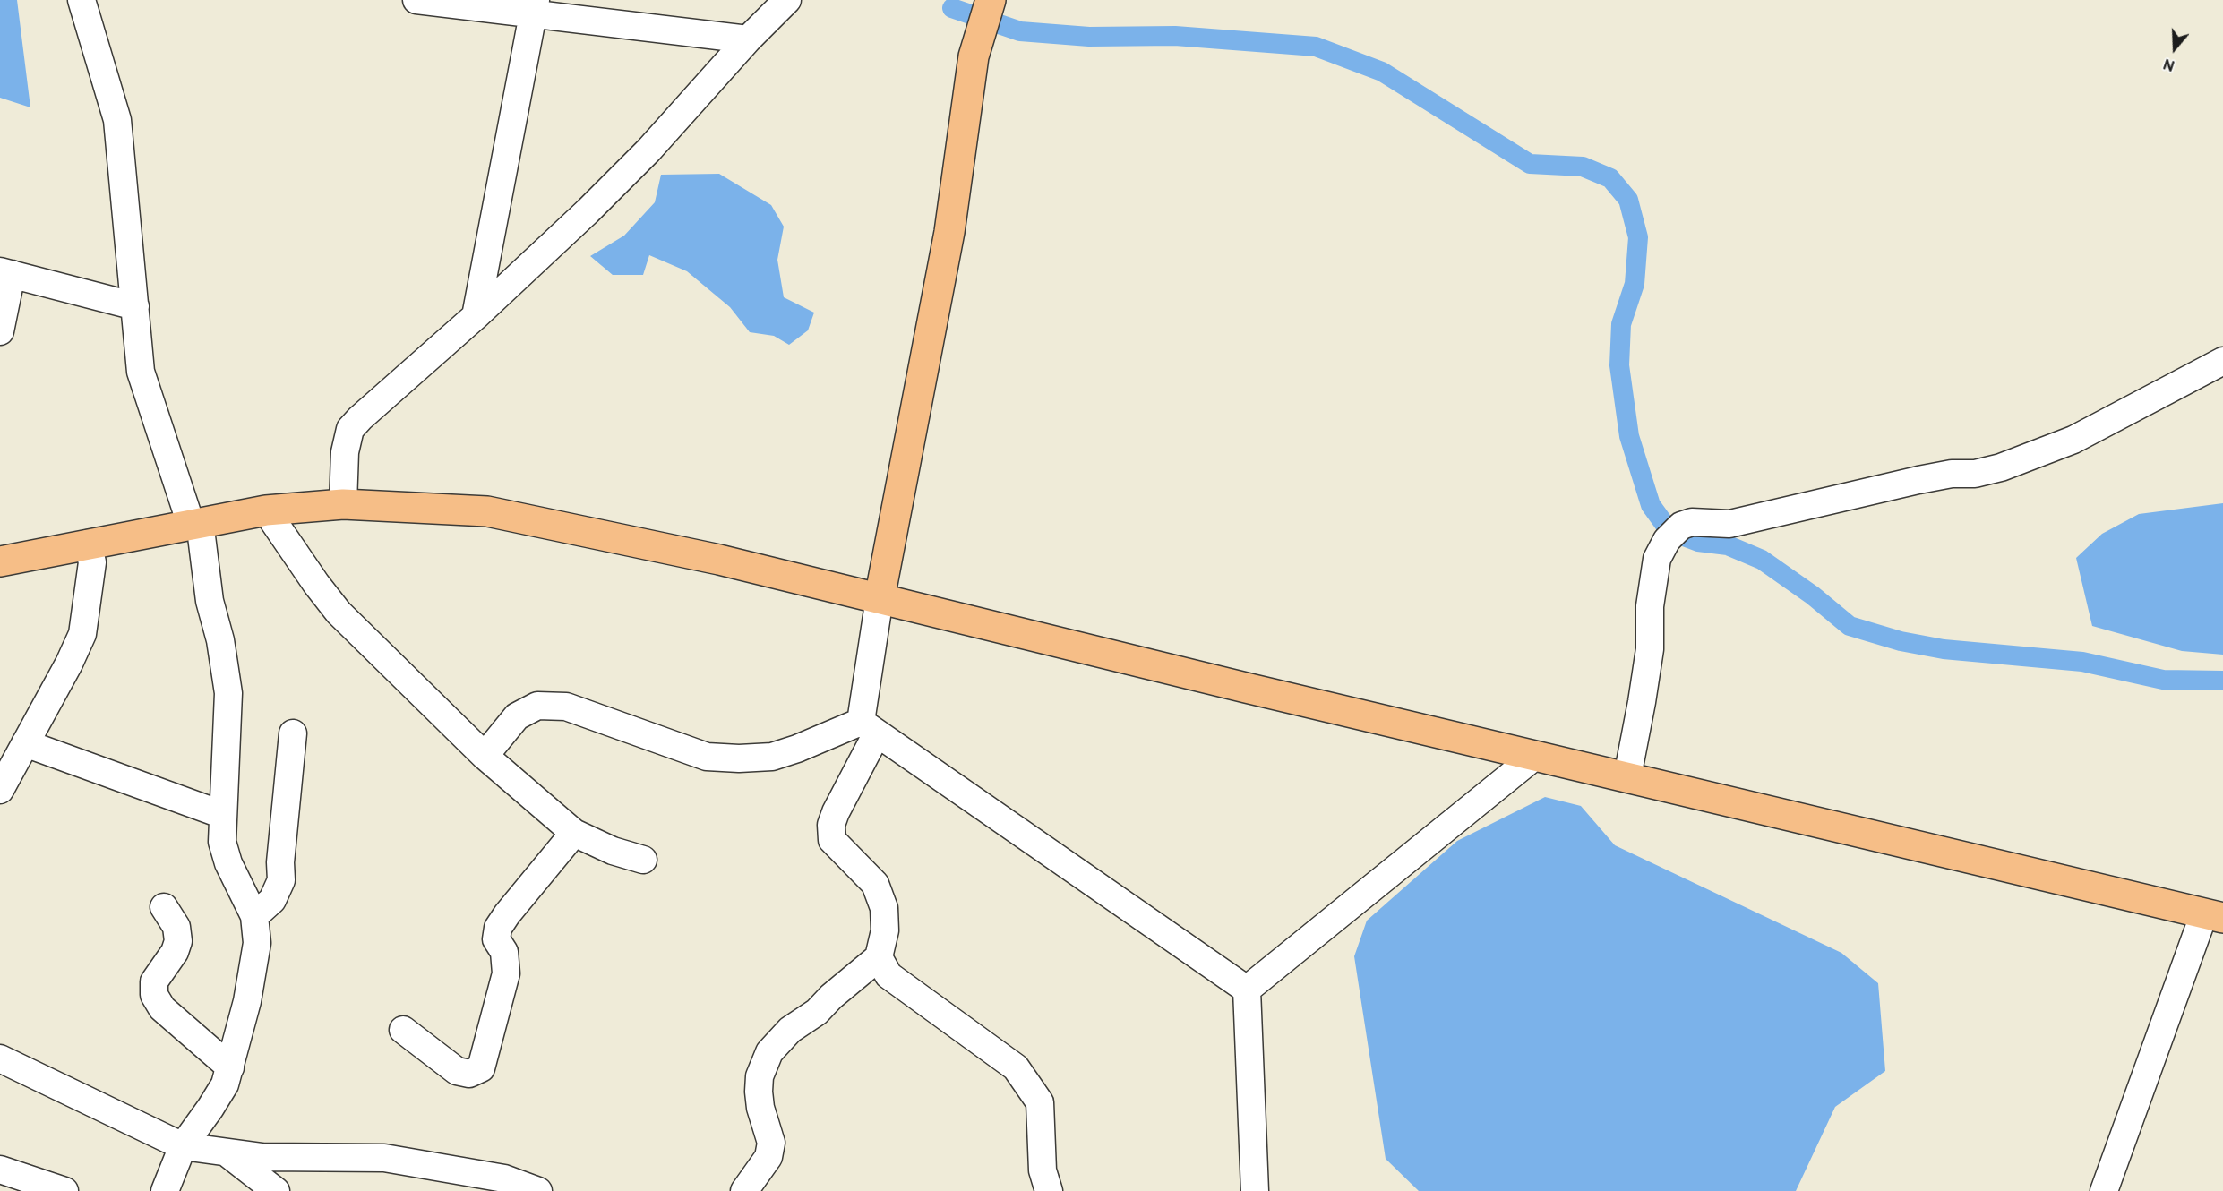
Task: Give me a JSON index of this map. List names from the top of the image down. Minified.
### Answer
{"north":"bottom"}
